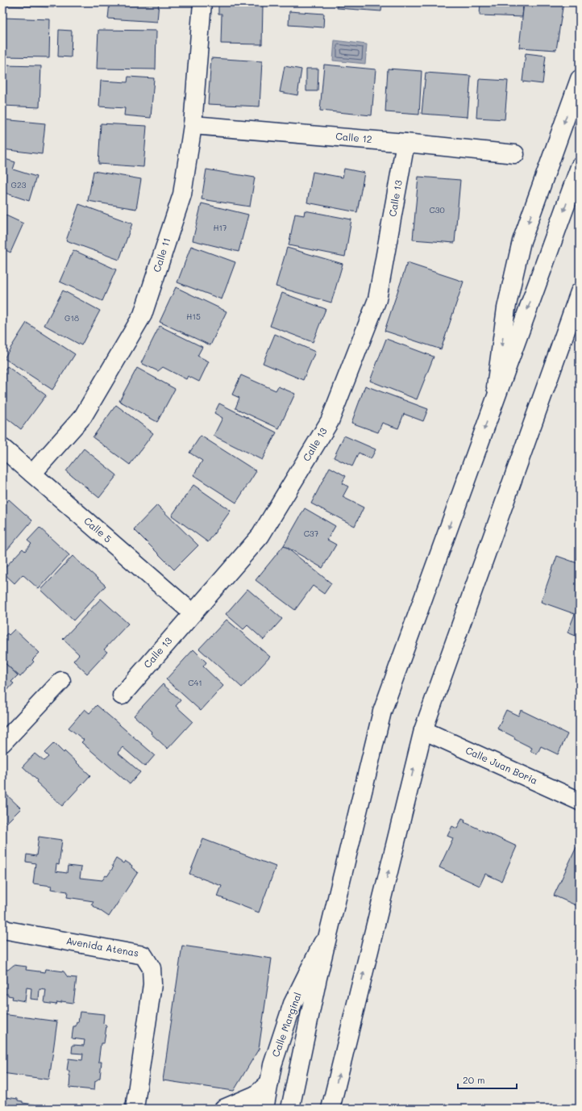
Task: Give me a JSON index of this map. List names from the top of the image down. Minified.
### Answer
{"streets":{"street":["Calle 12","Calle 13","Calle 11","Calle 5","Calle Juan Boria","Avenida Atenas","Calle Marginal"]},"crossings":[["Calle 12","Calle 13"],["Calle 12","Calle 11"],["Calle 13","Calle 5"],["Calle 11","Calle 5"]],"house_numbers":["G23","C30","H17","H15","G18","C37","C41"],"scale_bar":"20 m"}
